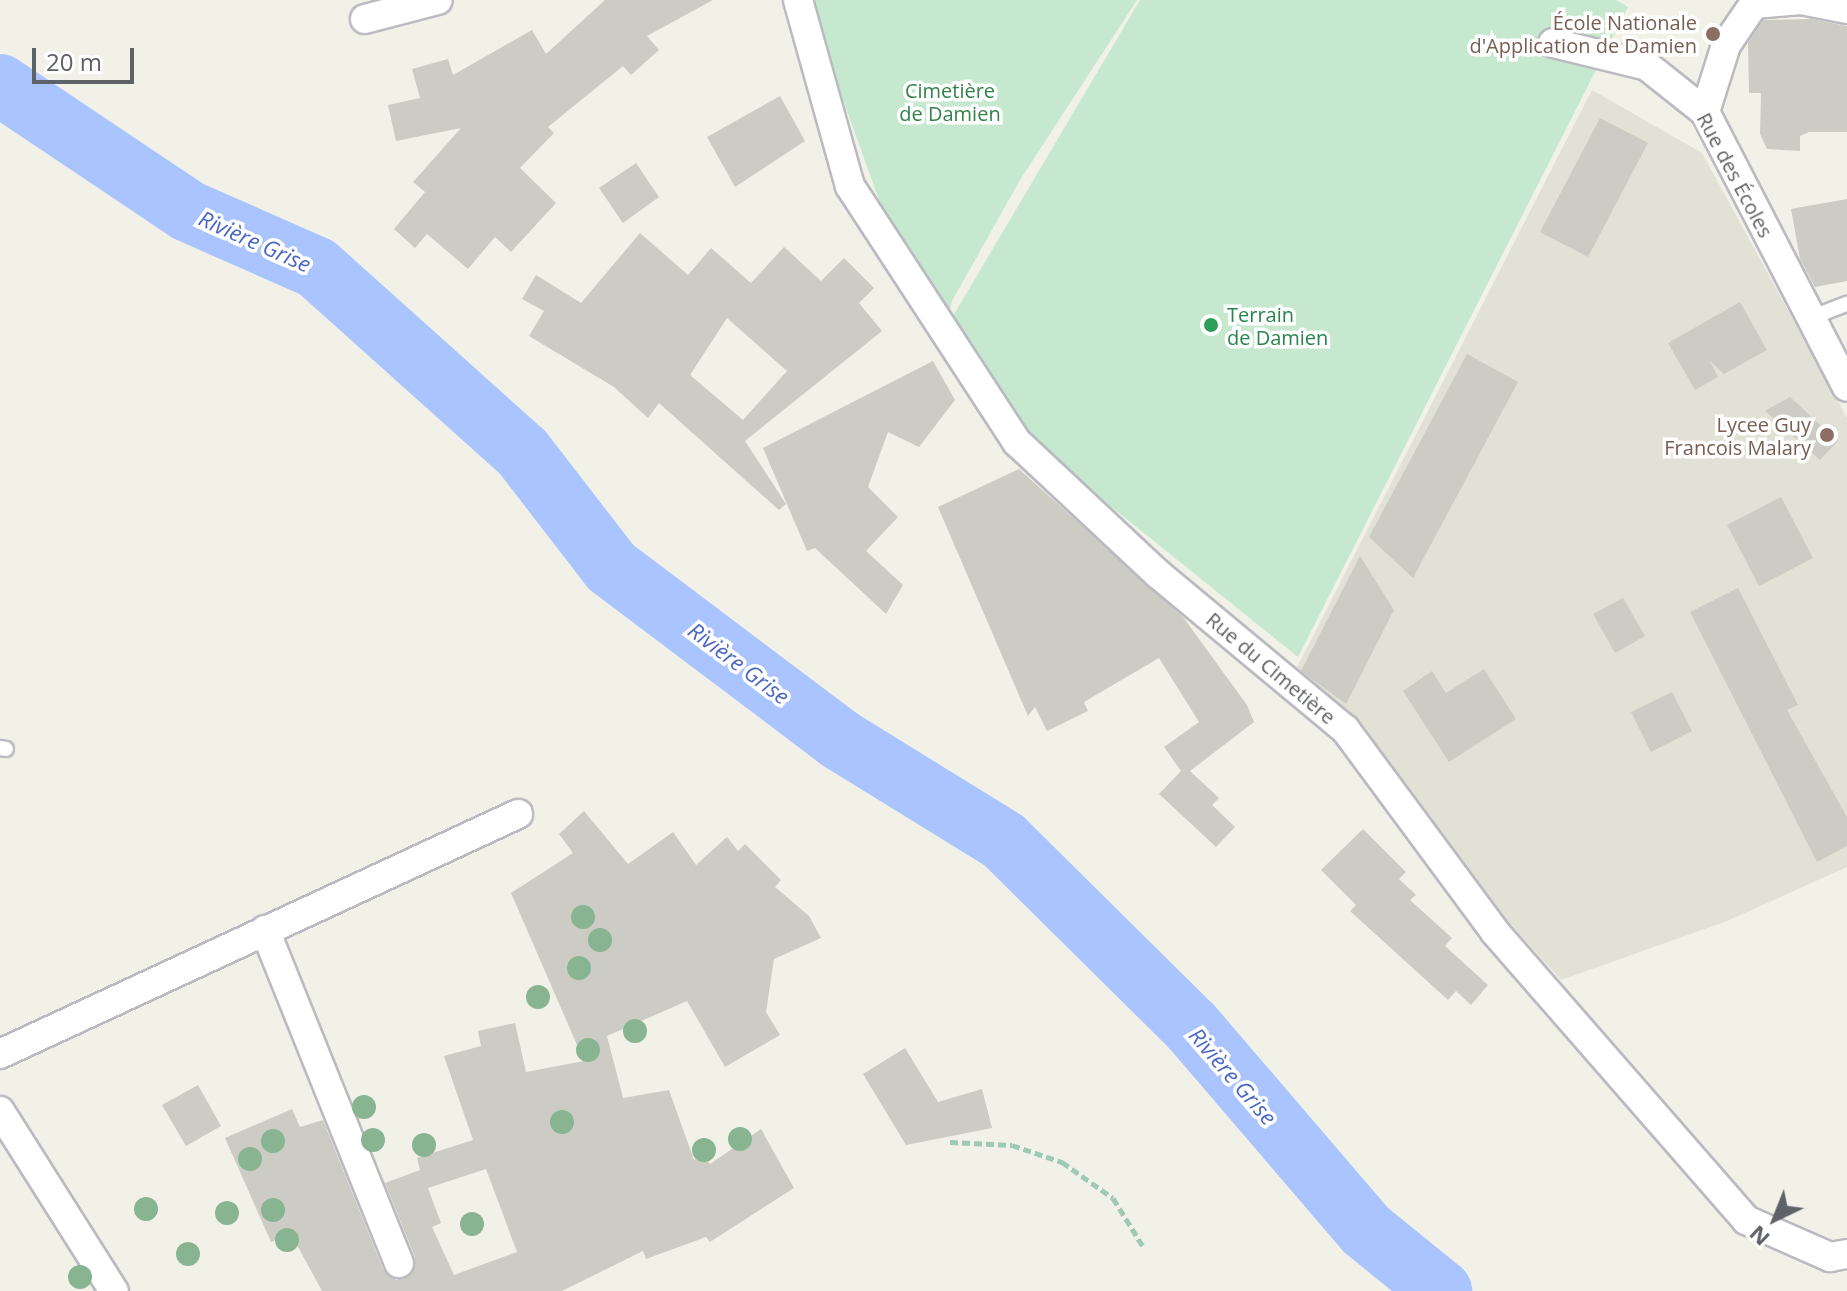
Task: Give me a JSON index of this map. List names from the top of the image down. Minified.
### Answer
{"streets":{"street":["Rue des Écoles","Rue du Cimetière"]},"water":["Rivière Grise"],"parks":["Cimetière de Damien"],"places":["École Nationale d'Application de Damien","Terrain de Damien","Lycee Guy Francois Malary"],"scale_bar":"20 m","north":"bottom left"}
